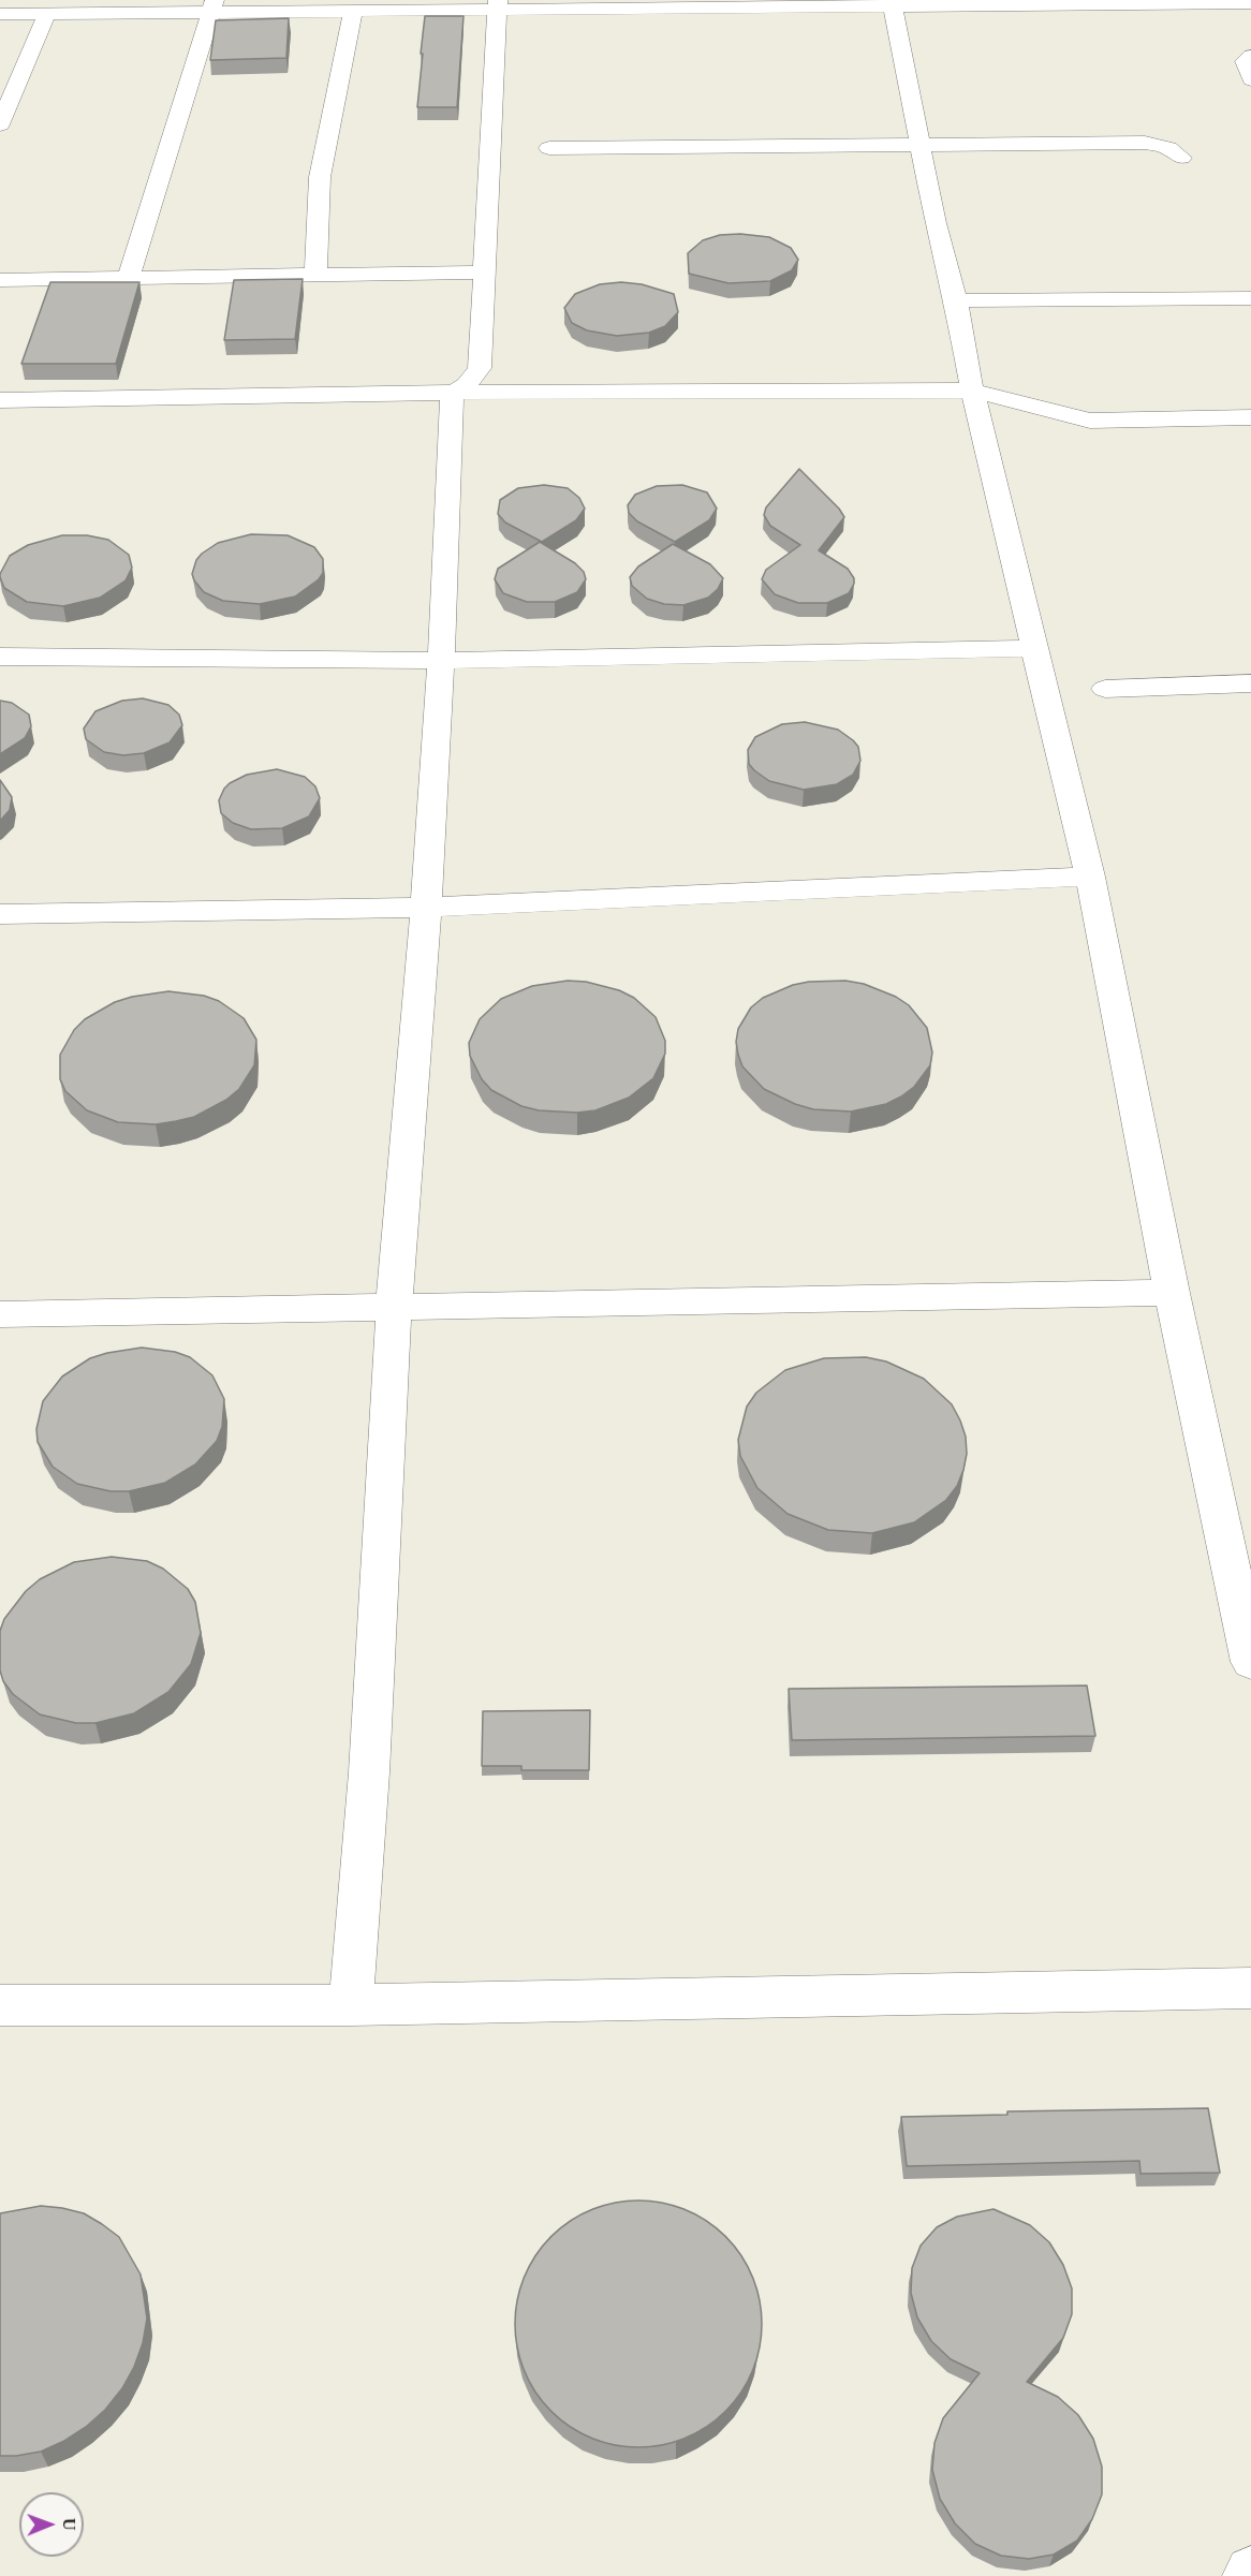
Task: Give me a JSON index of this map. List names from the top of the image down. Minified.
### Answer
{"north":"right"}
